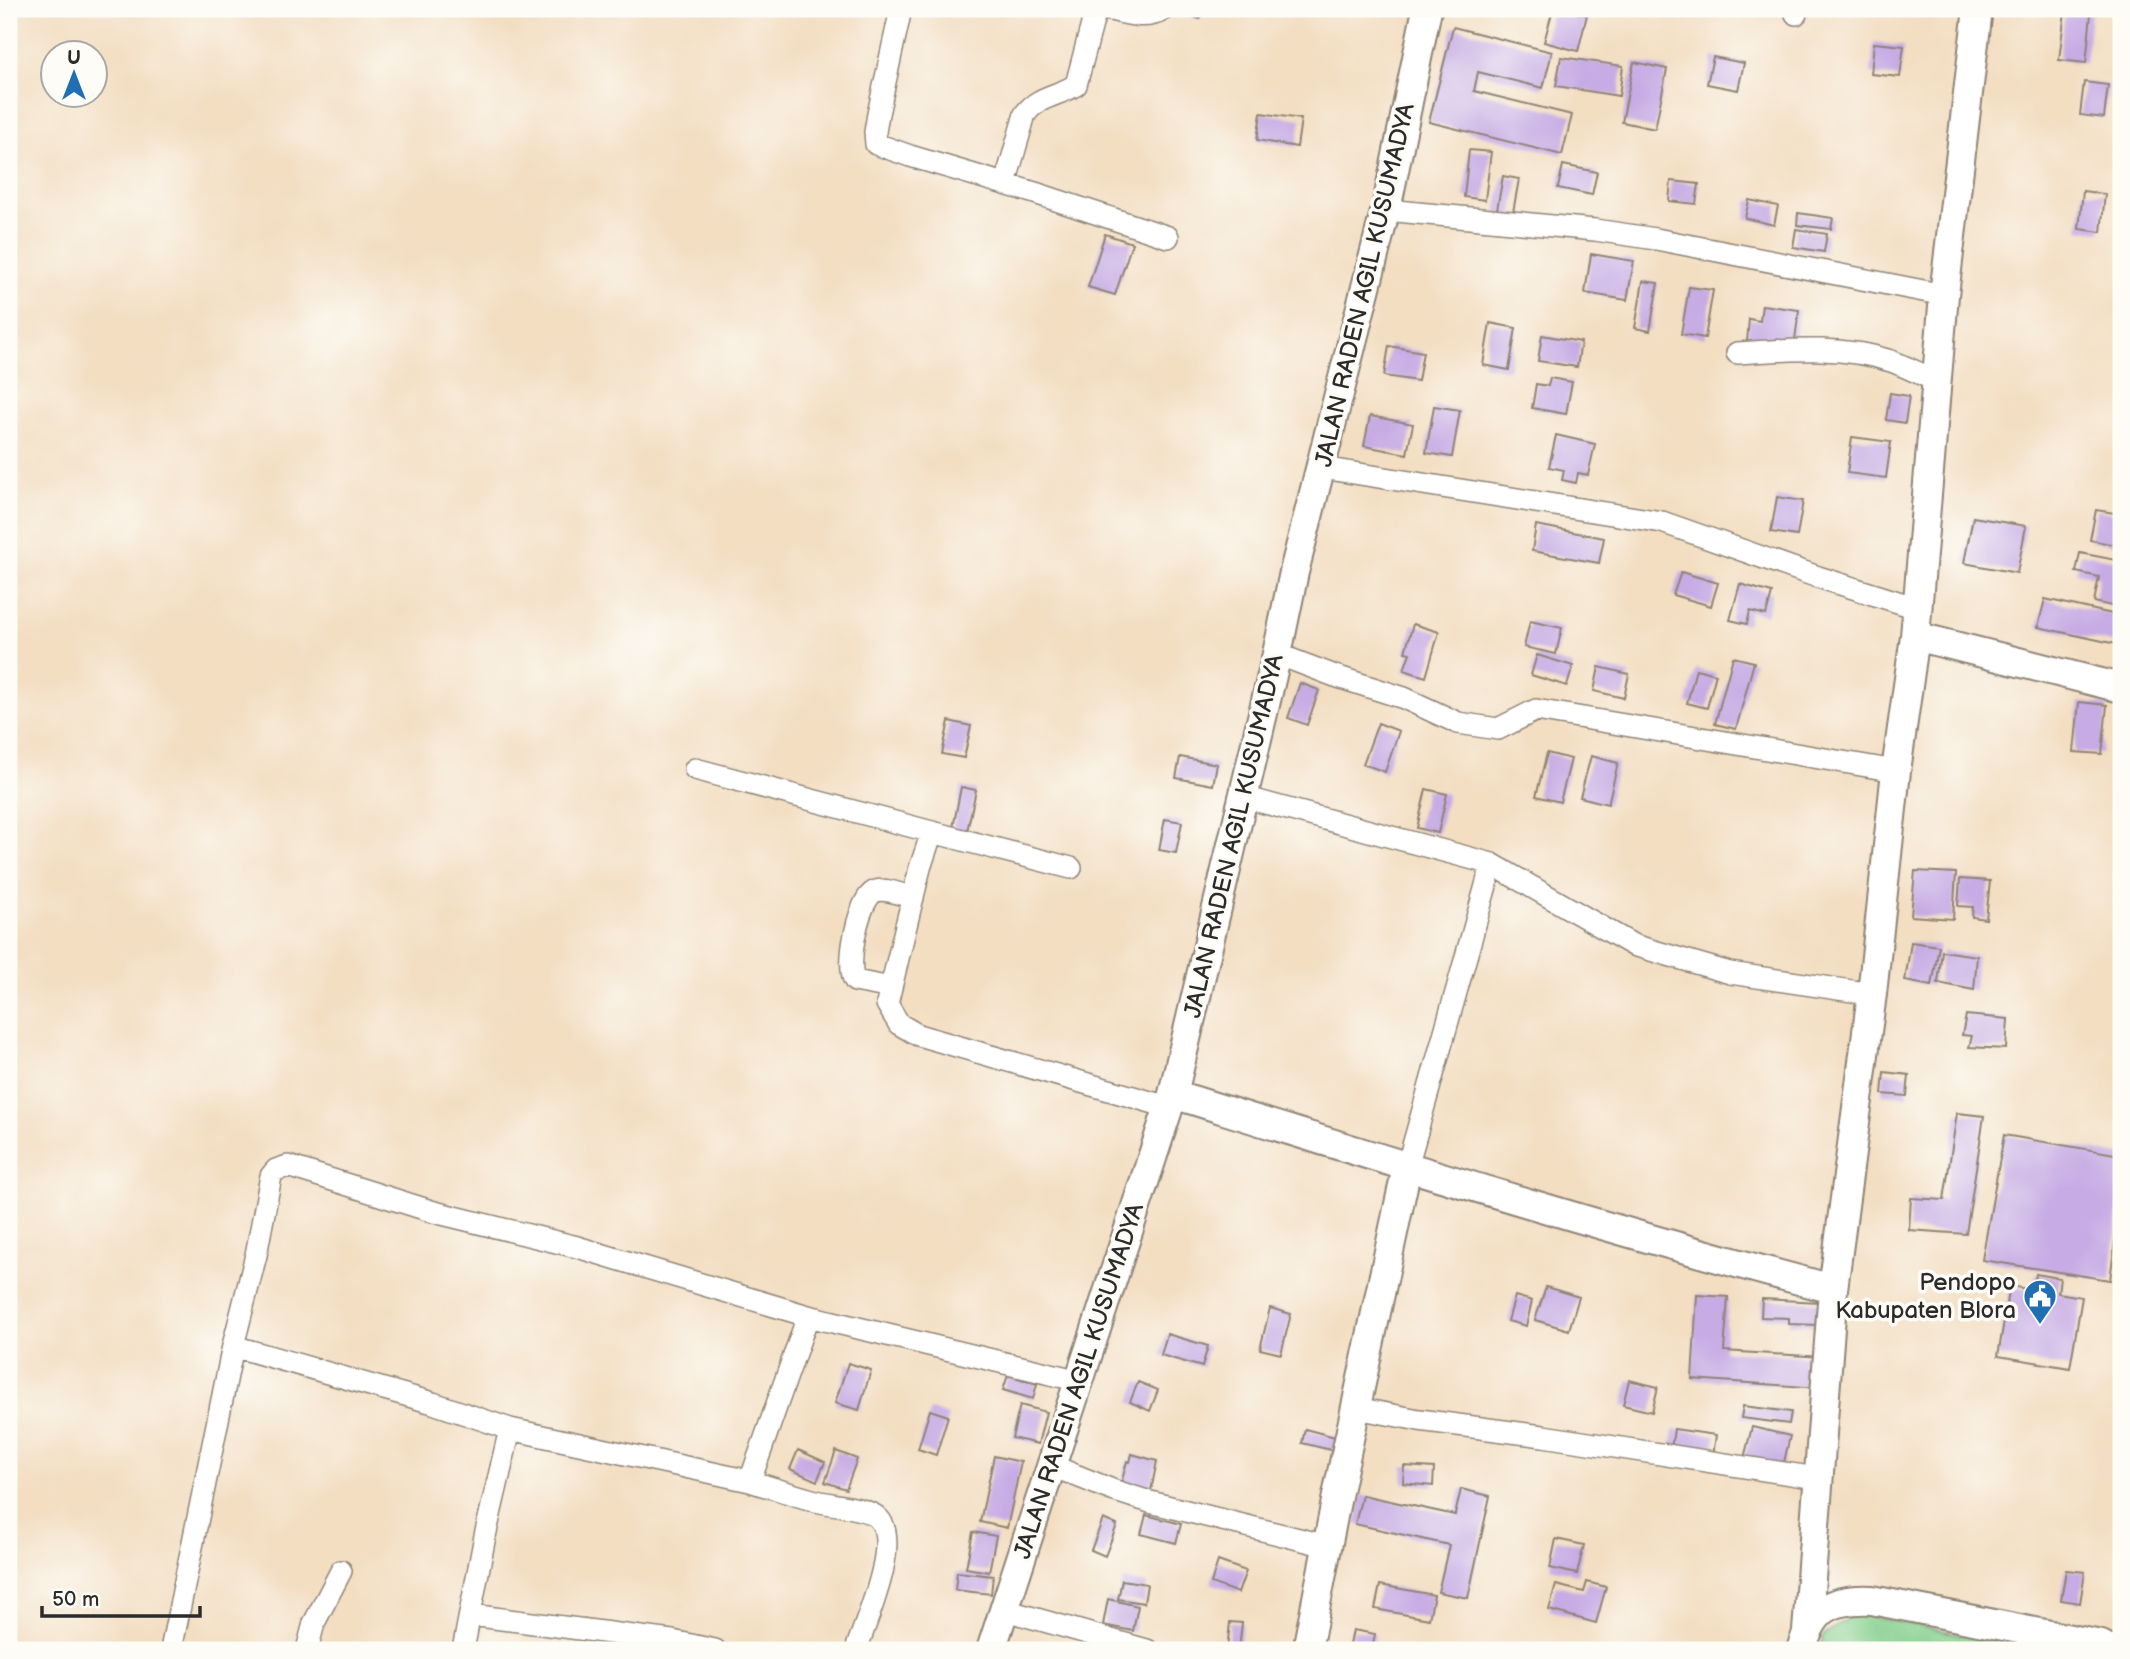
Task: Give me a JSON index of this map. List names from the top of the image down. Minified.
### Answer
{"streets":{"main road":["JALAN RADEN AGIL KUSUMADYA"]},"places":{"public building":["Pendopo Kabupaten Blora"]},"scale_bar":"50 m","north":"top"}
